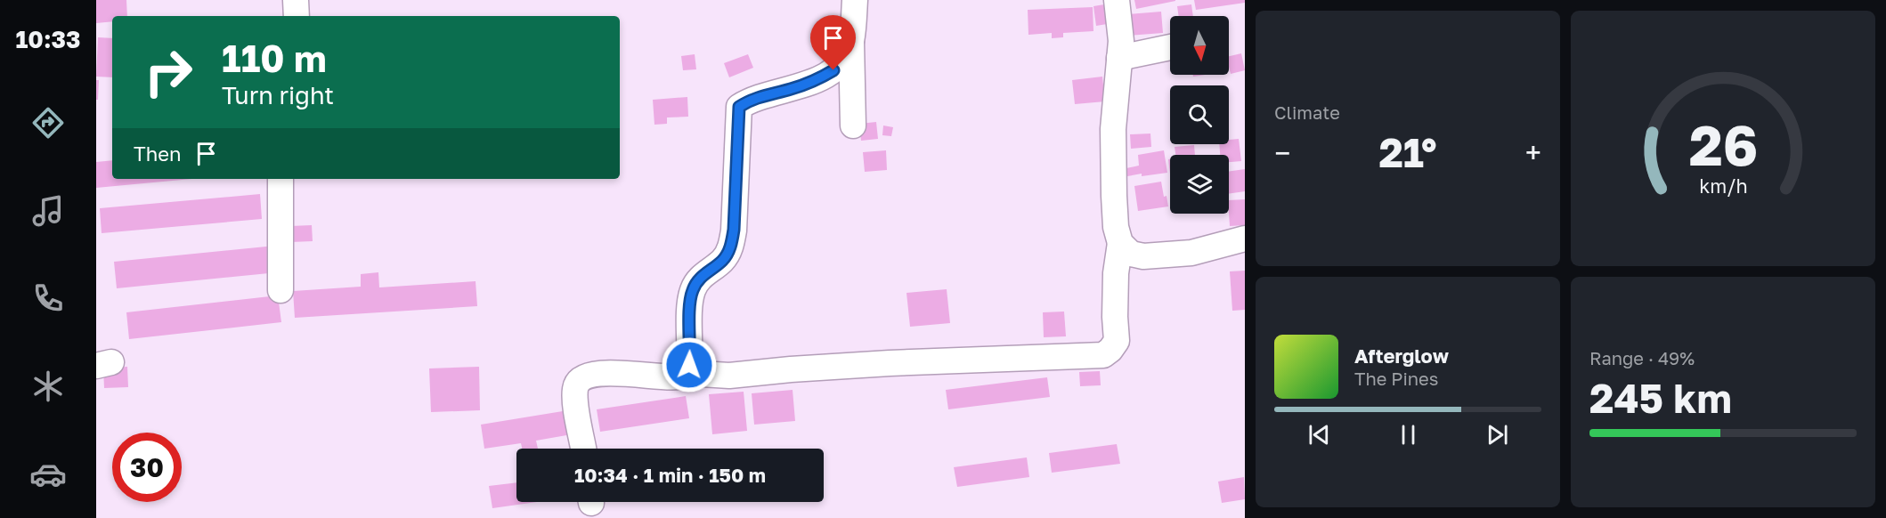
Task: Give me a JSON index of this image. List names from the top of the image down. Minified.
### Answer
{"north":"bottom","page":{"tabs":"10:33","tile":["Climate",["Range · 49%","245 km"]],"turn":["110 m","Turn right"],"then":"Then","heat":["−","21°","+"],"song":["Afterglow","The Pines"],"limit":"30","trip":"10:34 · 1 min · 150 m","gauge":["26","km/h"]}}
